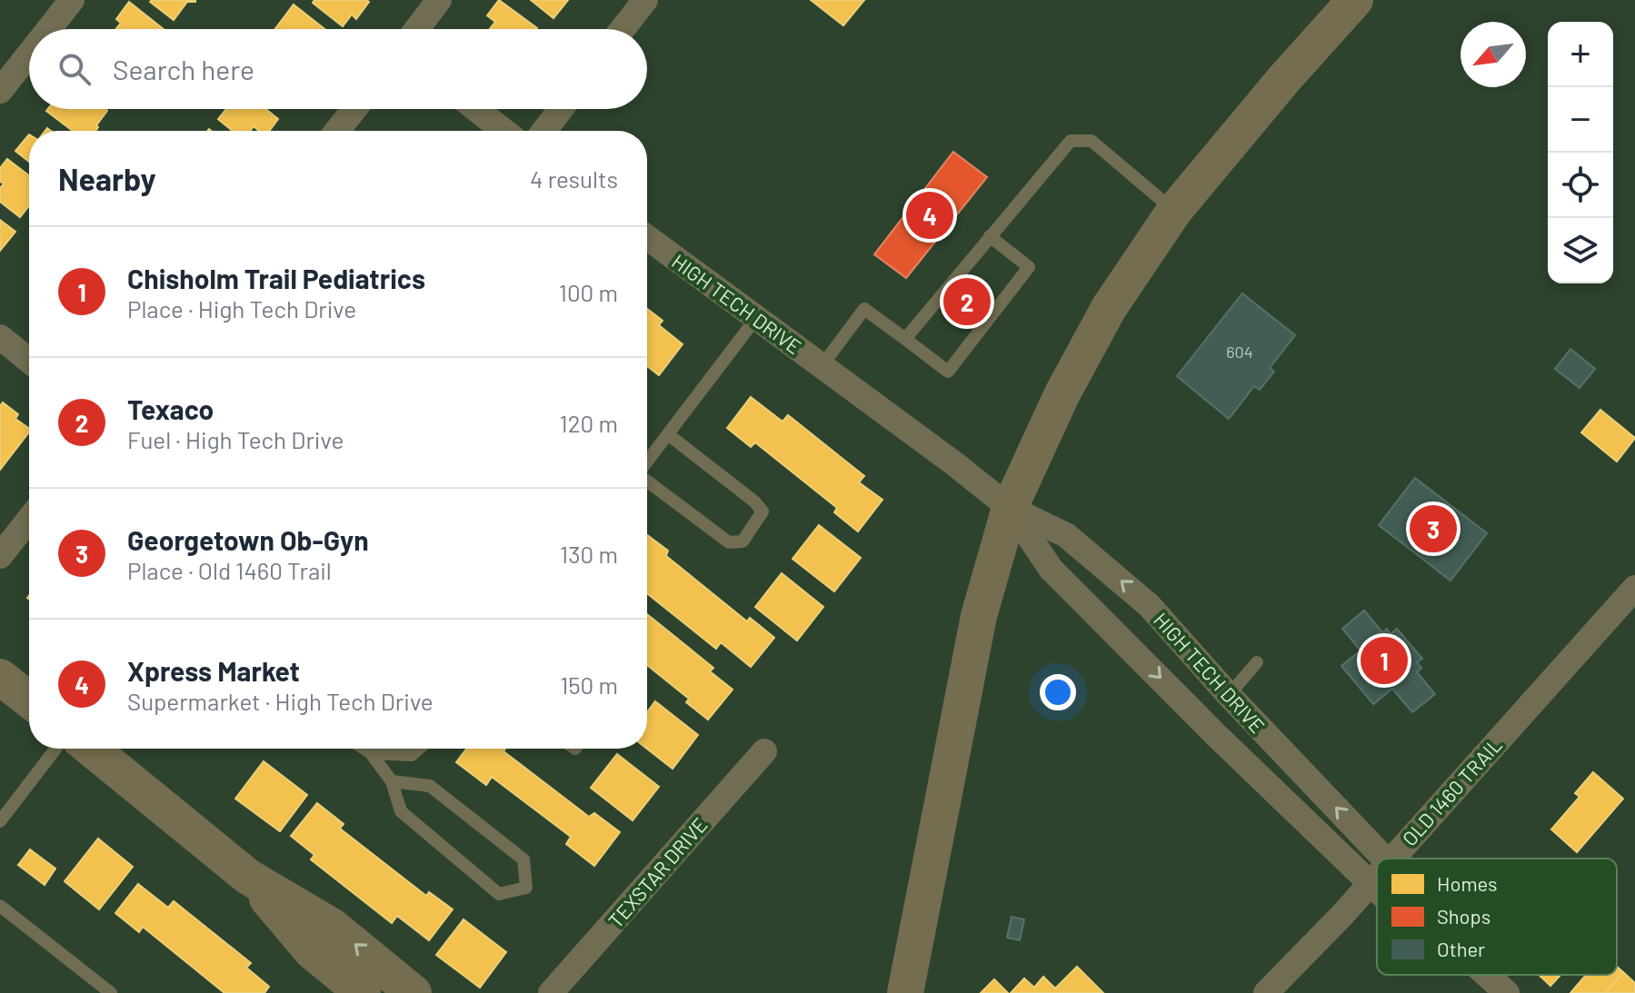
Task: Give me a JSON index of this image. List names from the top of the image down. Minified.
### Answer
{"streets":{"street":["HIGH TECH DRIVE","OLD 1460 TRAIL","TEXSTAR DRIVE"]},"crossings":[["HIGH TECH DRIVE","OLD 1460 TRAIL"]],"house_numbers":["604"],"legend":["Homes","Shops","Other"],"north":"bottom left","page":{"map_buttons":["+","−"],"search":"Search here","heading":["Nearby","4 results"],"pins":["4","2","3","1"],"list":[{"mark":"1","name":"Chisholm Trail Pediatrics","note":"Place · High Tech Drive","value":"100 m"},{"mark":"2","name":"Texaco","note":"Fuel · High Tech Drive","value":"120 m"},{"mark":"3","name":"Georgetown Ob-Gyn","note":"Place · Old 1460 Trail","value":"130 m"},{"mark":"4","name":"Xpress Market","note":"Supermarket · High Tech Drive","value":"150 m"}]}}
